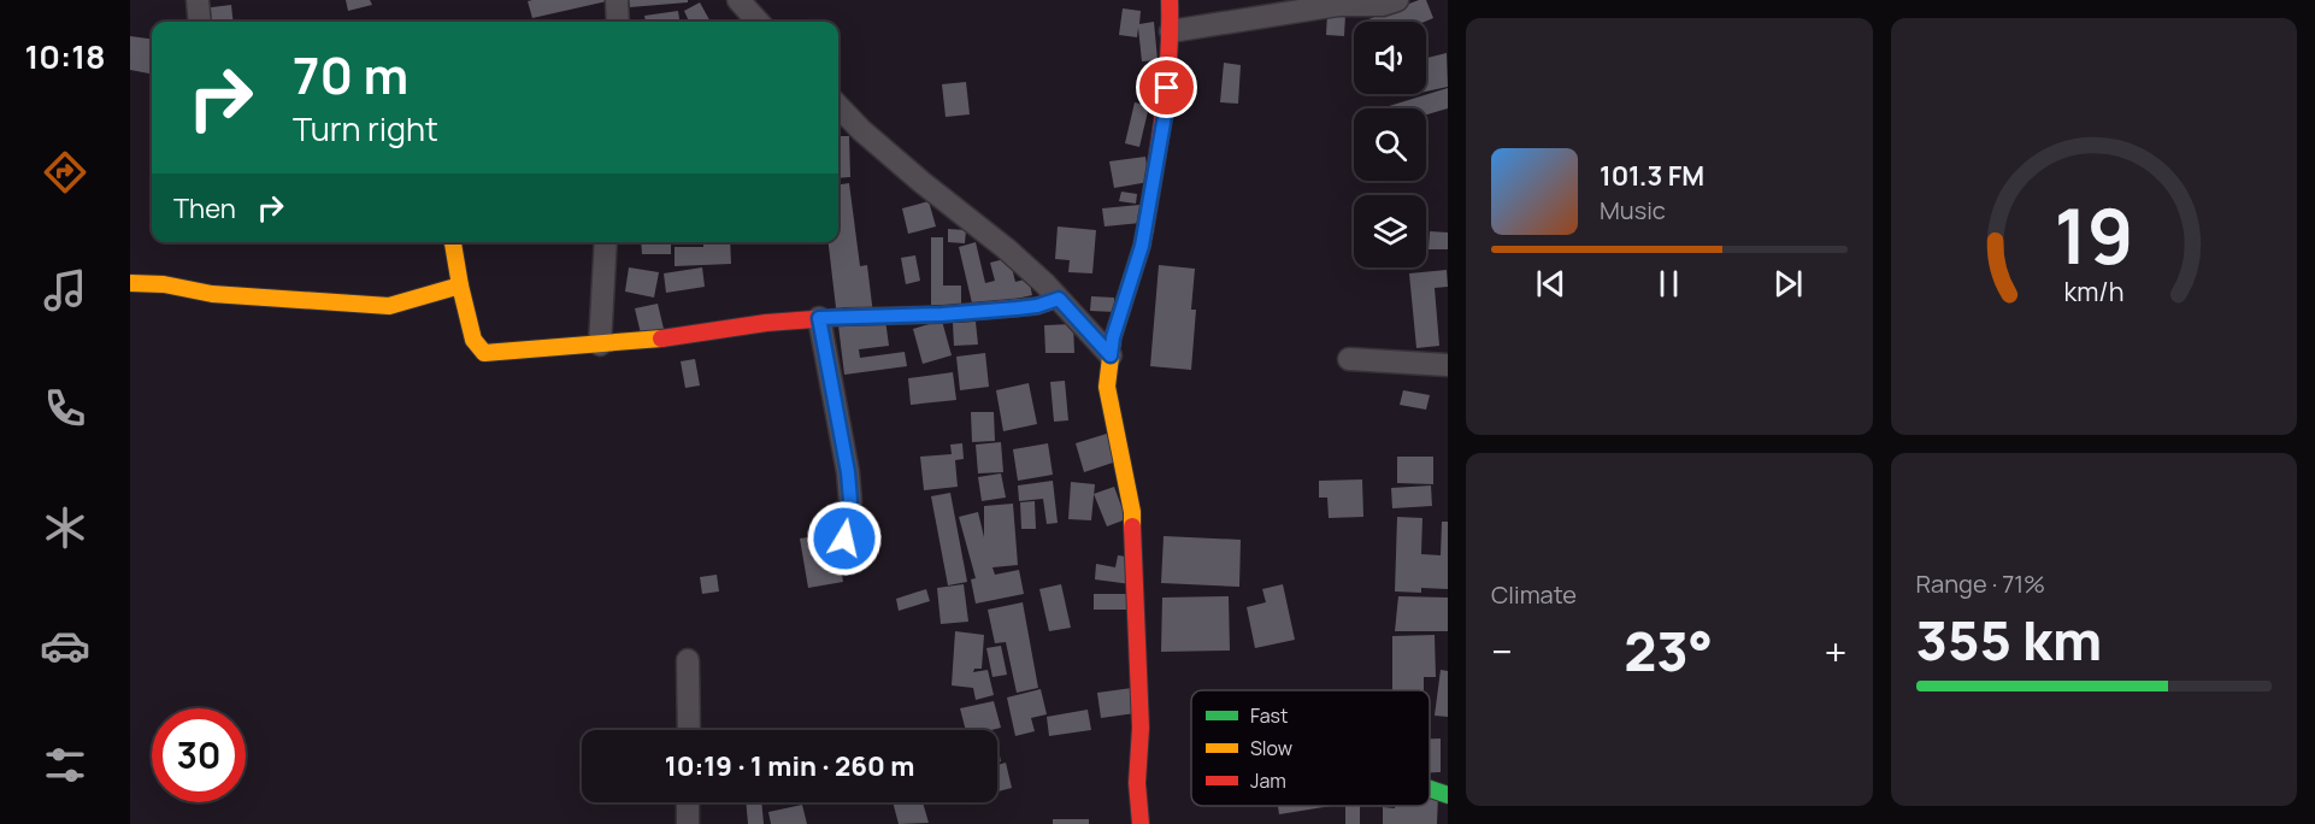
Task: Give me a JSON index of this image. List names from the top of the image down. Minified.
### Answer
{"legend":["Fast","Slow","Jam"],"page":{"tabs":"10:18","turn":["70 m","Turn right"],"song":["101.3 FM","Music"],"then":"Then","tile":["Climate",["Range · 71%","355 km"]],"heat":["−","23°","+"],"limit":"30","trip":"10:19 · 1 min · 260 m","gauge":["19","km/h"]}}
